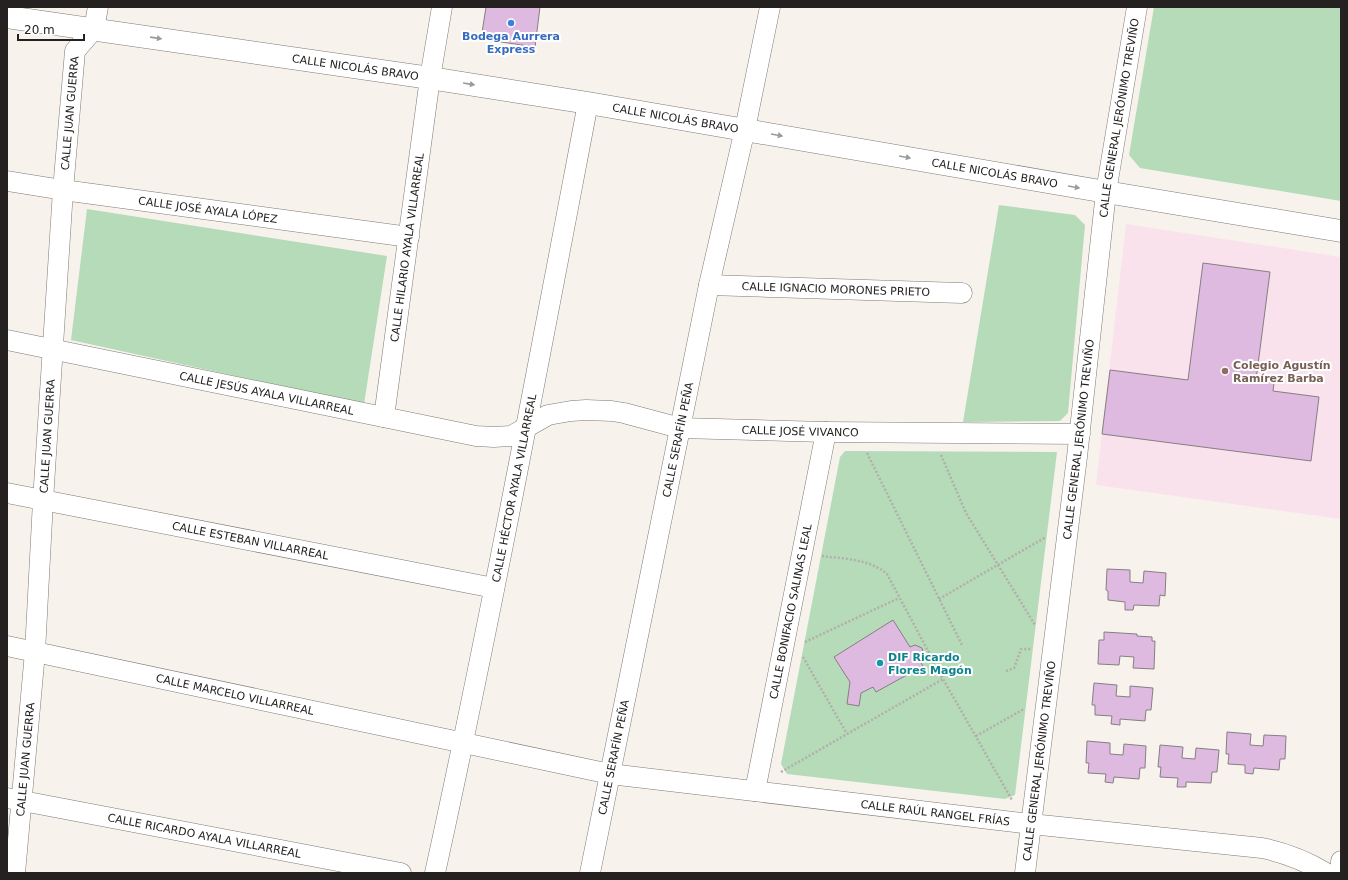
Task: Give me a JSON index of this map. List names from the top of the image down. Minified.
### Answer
{"streets":{"street":["CALLE NICOLÁS BRAVO","CALLE JUAN GUERRA","CALLE GENERAL JERÓNIMO TREVIÑO","CALLE JOSÉ AYALA LÓPEZ","CALLE HILARIO AYALA VILLARREAL","CALLE IGNACIO MORONES PRIETO","CALLE JESÚS AYALA VILLARREAL","CALLE JOSÉ VIVANCO","CALLE SERAFÍN PEÑA","CALLE HÉCTOR AYALA VILLARREAL","CALLE ESTEBAN VILLARREAL","CALLE BONIFACIO SALINAS LEAL","CALLE MARCELO VILLARREAL","CALLE RAÚL RANGEL FRÍAS","CALLE RICARDO AYALA VILLARREAL"]},"crossings":[["CALLE NICOLÁS BRAVO","CALLE JUAN GUERRA"],["CALLE NICOLÁS BRAVO","CALLE GENERAL JERÓNIMO TREVIÑO"],["CALLE NICOLÁS BRAVO","CALLE HILARIO AYALA VILLARREAL"],["CALLE NICOLÁS BRAVO","CALLE SERAFÍN PEÑA"],["CALLE NICOLÁS BRAVO","CALLE HÉCTOR AYALA VILLARREAL"],["CALLE JUAN GUERRA","CALLE JOSÉ AYALA LÓPEZ"],["CALLE JUAN GUERRA","CALLE JESÚS AYALA VILLARREAL"],["CALLE JUAN GUERRA","CALLE ESTEBAN VILLARREAL"],["CALLE JUAN GUERRA","CALLE MARCELO VILLARREAL"],["CALLE JUAN GUERRA","CALLE RICARDO AYALA VILLARREAL"],["CALLE GENERAL JERÓNIMO TREVIÑO","CALLE JOSÉ VIVANCO"],["CALLE GENERAL JERÓNIMO TREVIÑO","CALLE RAÚL RANGEL FRÍAS"],["CALLE JOSÉ AYALA LÓPEZ","CALLE HILARIO AYALA VILLARREAL"],["CALLE HILARIO AYALA VILLARREAL","CALLE JESÚS AYALA VILLARREAL"],["CALLE IGNACIO MORONES PRIETO","CALLE SERAFÍN PEÑA"],["CALLE JESÚS AYALA VILLARREAL","CALLE JOSÉ VIVANCO"],["CALLE JESÚS AYALA VILLARREAL","CALLE HÉCTOR AYALA VILLARREAL"],["CALLE JOSÉ VIVANCO","CALLE SERAFÍN PEÑA"],["CALLE JOSÉ VIVANCO","CALLE HÉCTOR AYALA VILLARREAL"],["CALLE JOSÉ VIVANCO","CALLE BONIFACIO SALINAS LEAL"],["CALLE SERAFÍN PEÑA","CALLE MARCELO VILLARREAL"],["CALLE SERAFÍN PEÑA","CALLE RAÚL RANGEL FRÍAS"],["CALLE HÉCTOR AYALA VILLARREAL","CALLE ESTEBAN VILLARREAL"],["CALLE HÉCTOR AYALA VILLARREAL","CALLE MARCELO VILLARREAL"],["CALLE BONIFACIO SALINAS LEAL","CALLE RAÚL RANGEL FRÍAS"],["CALLE MARCELO VILLARREAL","CALLE RAÚL RANGEL FRÍAS"]],"one_way":["CALLE NICOLÁS BRAVO"],"places":["Bodega Aurrera Express","Colegio Agustín Ramírez Barba","DIF Ricardo Flores Magón"],"scale_bar":"20 m"}
